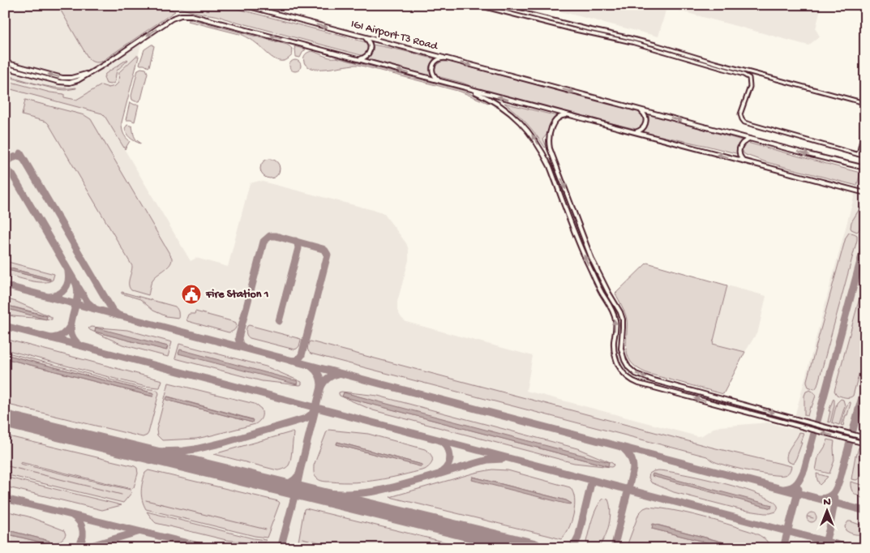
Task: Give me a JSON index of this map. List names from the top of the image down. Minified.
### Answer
{"streets":{"main road":["IGI Airport T3 Road"]},"places":{"public building":["Fire Station 1"]},"north":"top"}
